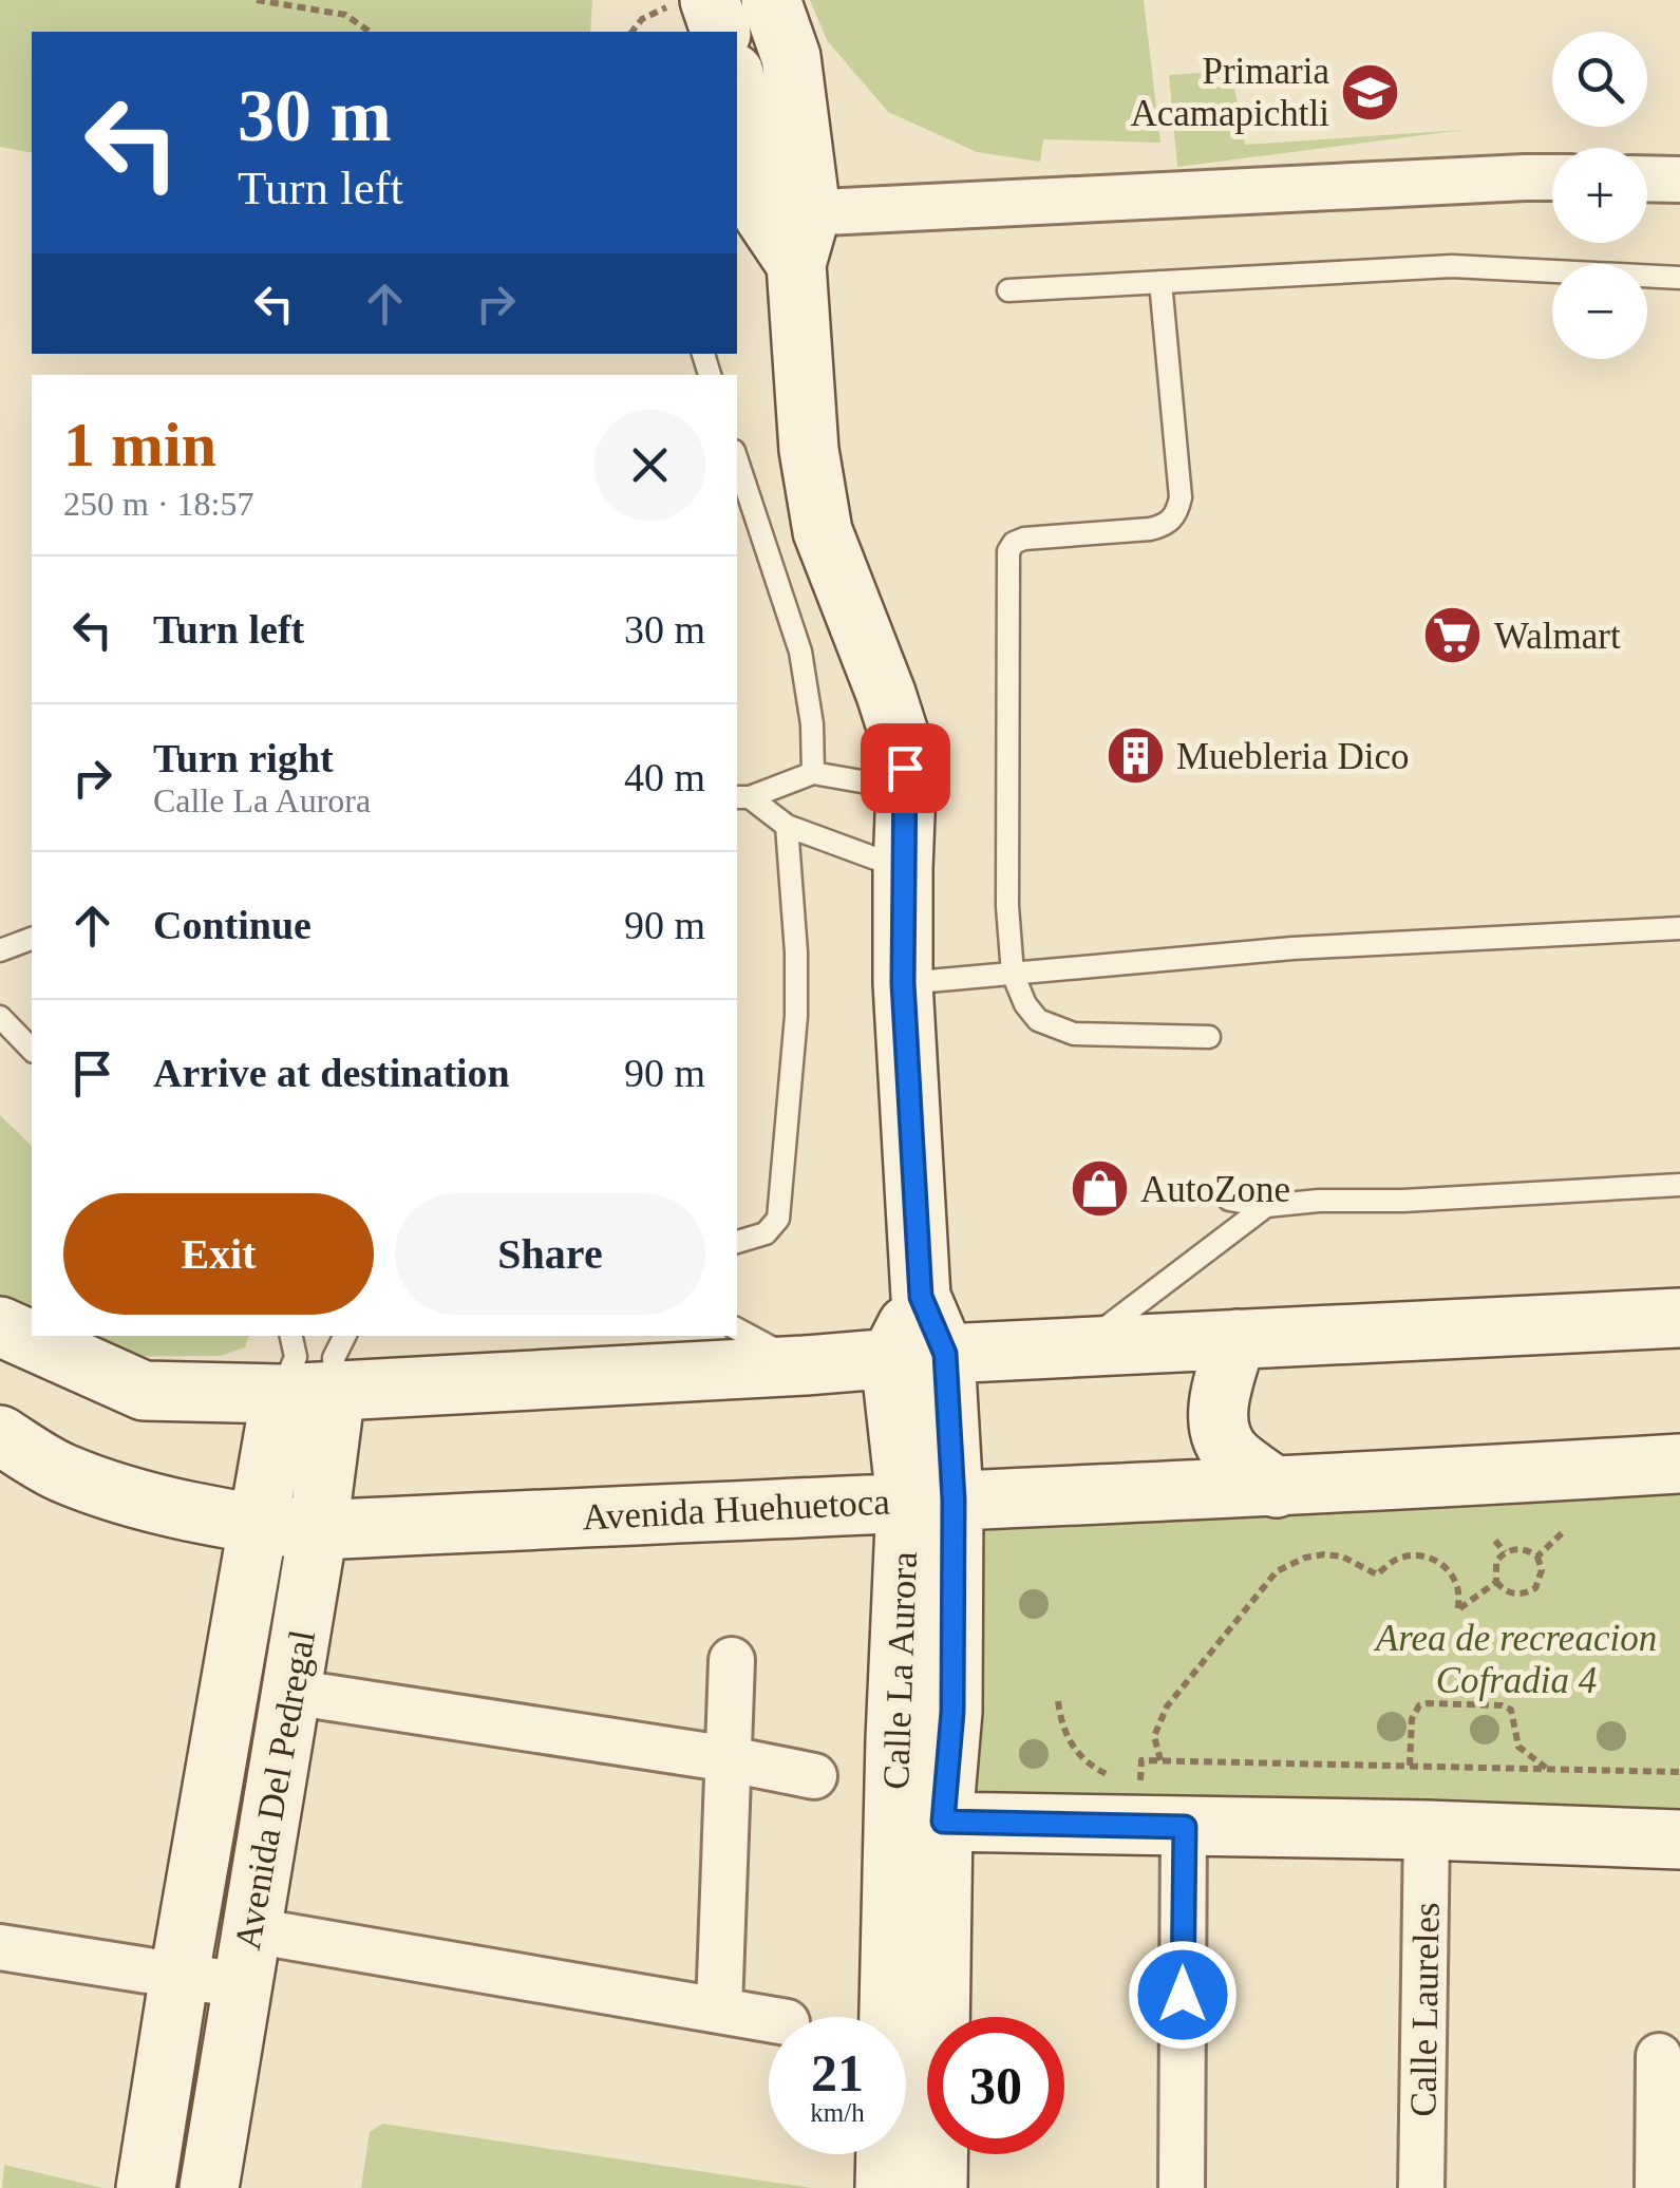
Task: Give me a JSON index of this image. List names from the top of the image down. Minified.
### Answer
{"streets":{"street":["Avenida Huehuetoca","Calle La Aurora","Avenida Del Pedregal","Calle Laureles"]},"crossings":[["Avenida Huehuetoca","Calle La Aurora"],["Avenida Huehuetoca","Avenida Del Pedregal"]],"parks":["Area de recreacion Cofradia 4"],"places":{"school or university":["Primaria Acamapichtli"],"supermarket":["Walmart"],"building":["Muebleria Dico"],"shop":["AutoZone"]},"page":{"map_buttons":["+","−"],"turn":["30 m","Turn left"],"heading":["1 min","250 m · 18:57"],"list":[{"name":"Turn left","value":"30 m"},{"name":"Turn right","note":"Calle La Aurora","value":"40 m"},{"name":"Continue","value":"90 m"},{"name":"Arrive at destination","value":"90 m"}],"buttons":["Exit","Share"],"speed":"21 km/h","limit":"30"}}
